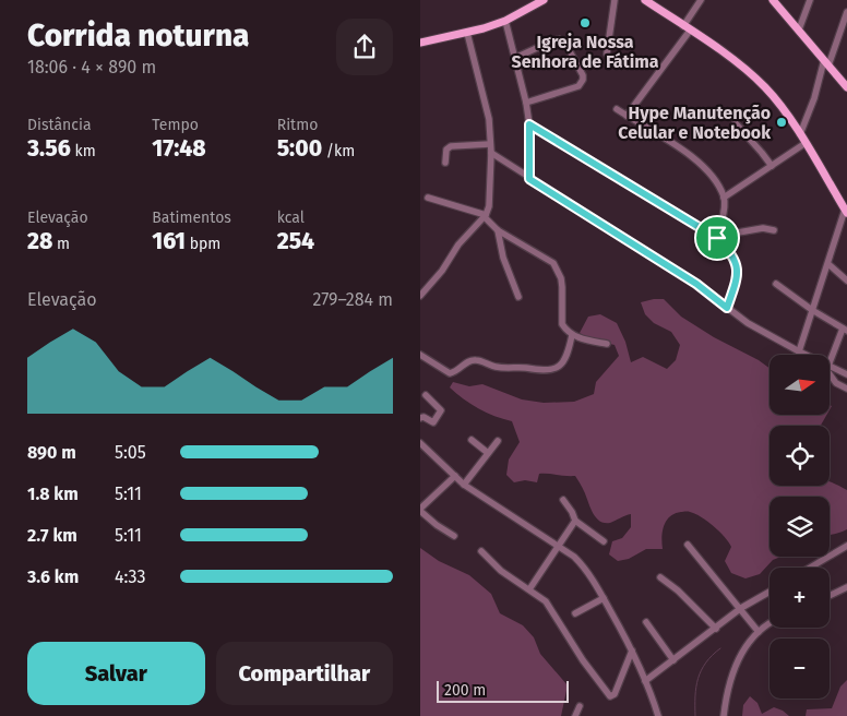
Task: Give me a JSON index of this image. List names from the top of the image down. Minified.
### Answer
{"places":["Igreja Nossa Senhora de Fátima","Hype Manutenção Celular e Notebook"],"scale_bar":"200 m","north":"right","page":{"heading":["Corrida noturna","18:06 · 4 × 890 m"],"stats":[["Distância","3.56 km"],["Tempo","17:48"],["Ritmo","5:00 /km"],["Elevação","28 m"],["Batimentos","161 bpm"],["kcal","254"]],"chart":["Elevação","279–284 m"],"map_buttons":["+","−"],"list":[{"name":"890 m","note":"5:05"},{"name":"1.8 km","note":"5:11"},{"name":"2.7 km","note":"5:11"},{"name":"3.6 km","note":"4:33"}],"buttons":["Salvar","Compartilhar"],"scale":"200 m"}}
